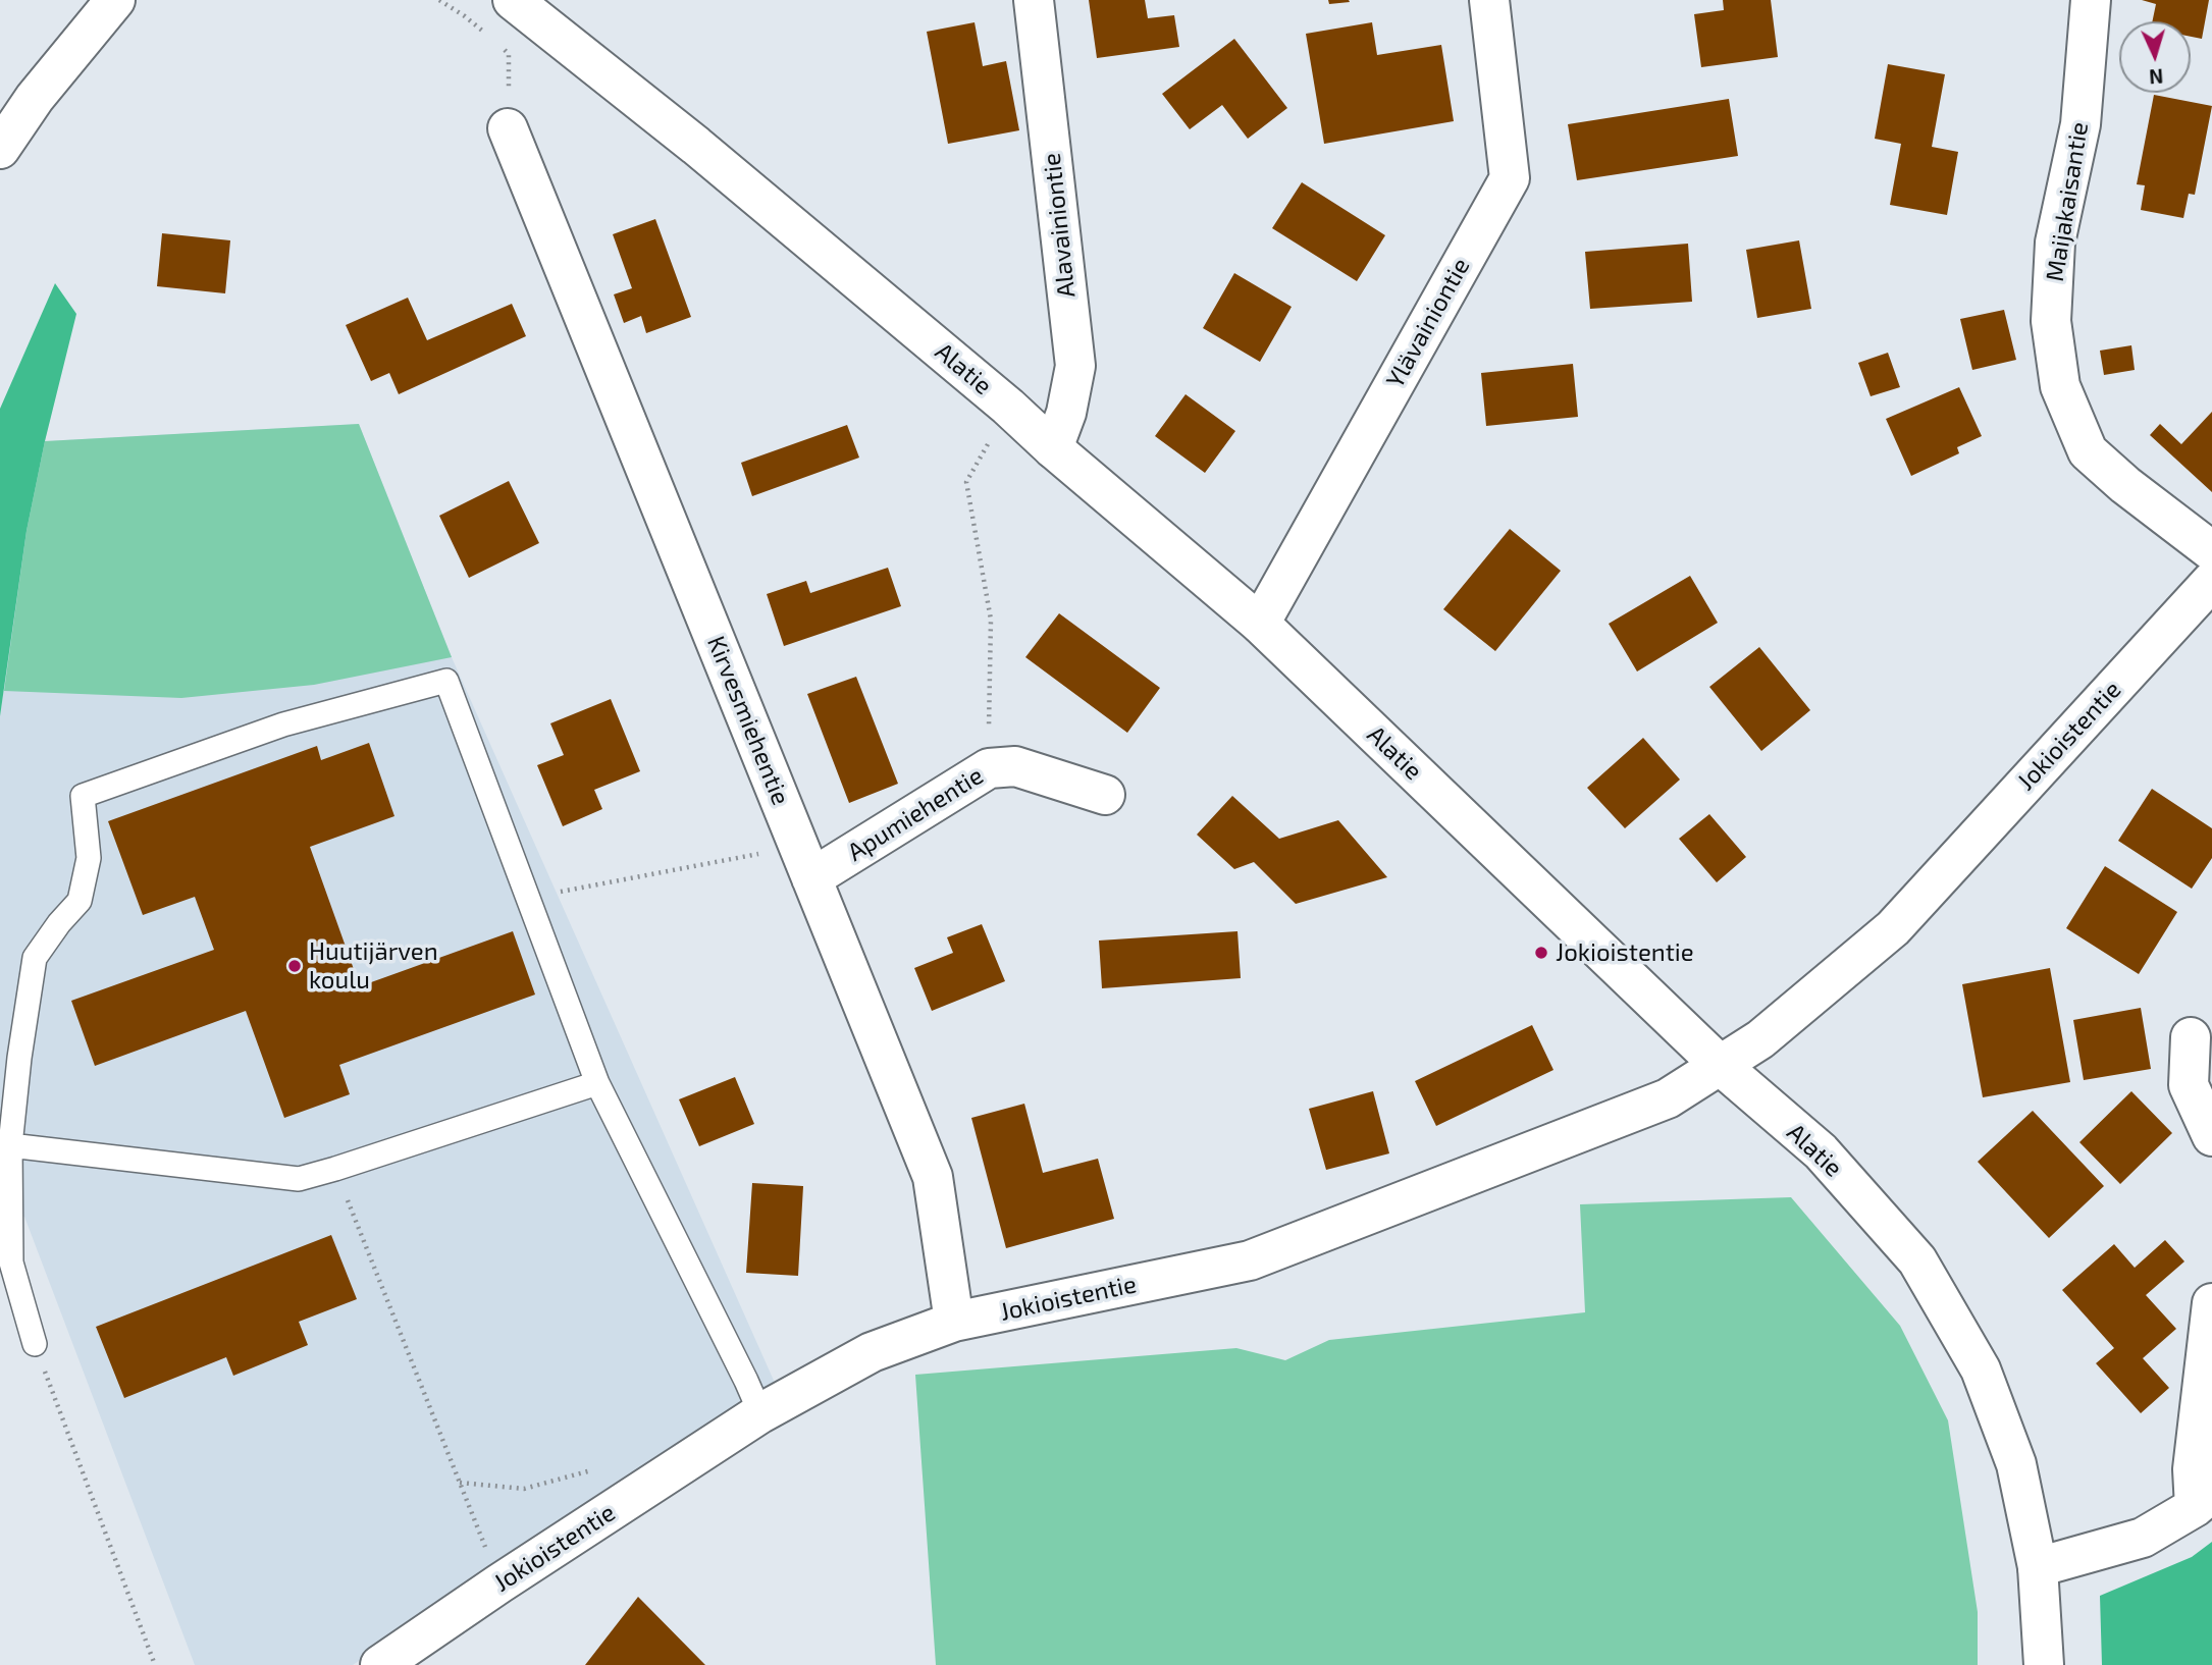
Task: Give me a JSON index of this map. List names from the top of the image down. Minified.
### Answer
{"streets":{"street":["Maijakaisantie","Alavainiontie","Ylävainiontie","Alatie","Kirvesmiehentie","Jokioistentie","Apumiehentie"]},"crossings":[["Alavainiontie","Alatie"],["Ylävainiontie","Alatie"],["Alatie","Jokioistentie"],["Kirvesmiehentie","Jokioistentie"],["Kirvesmiehentie","Apumiehentie"]],"places":["Jokioistentie","Huutijärven koulu"],"north":"bottom"}
